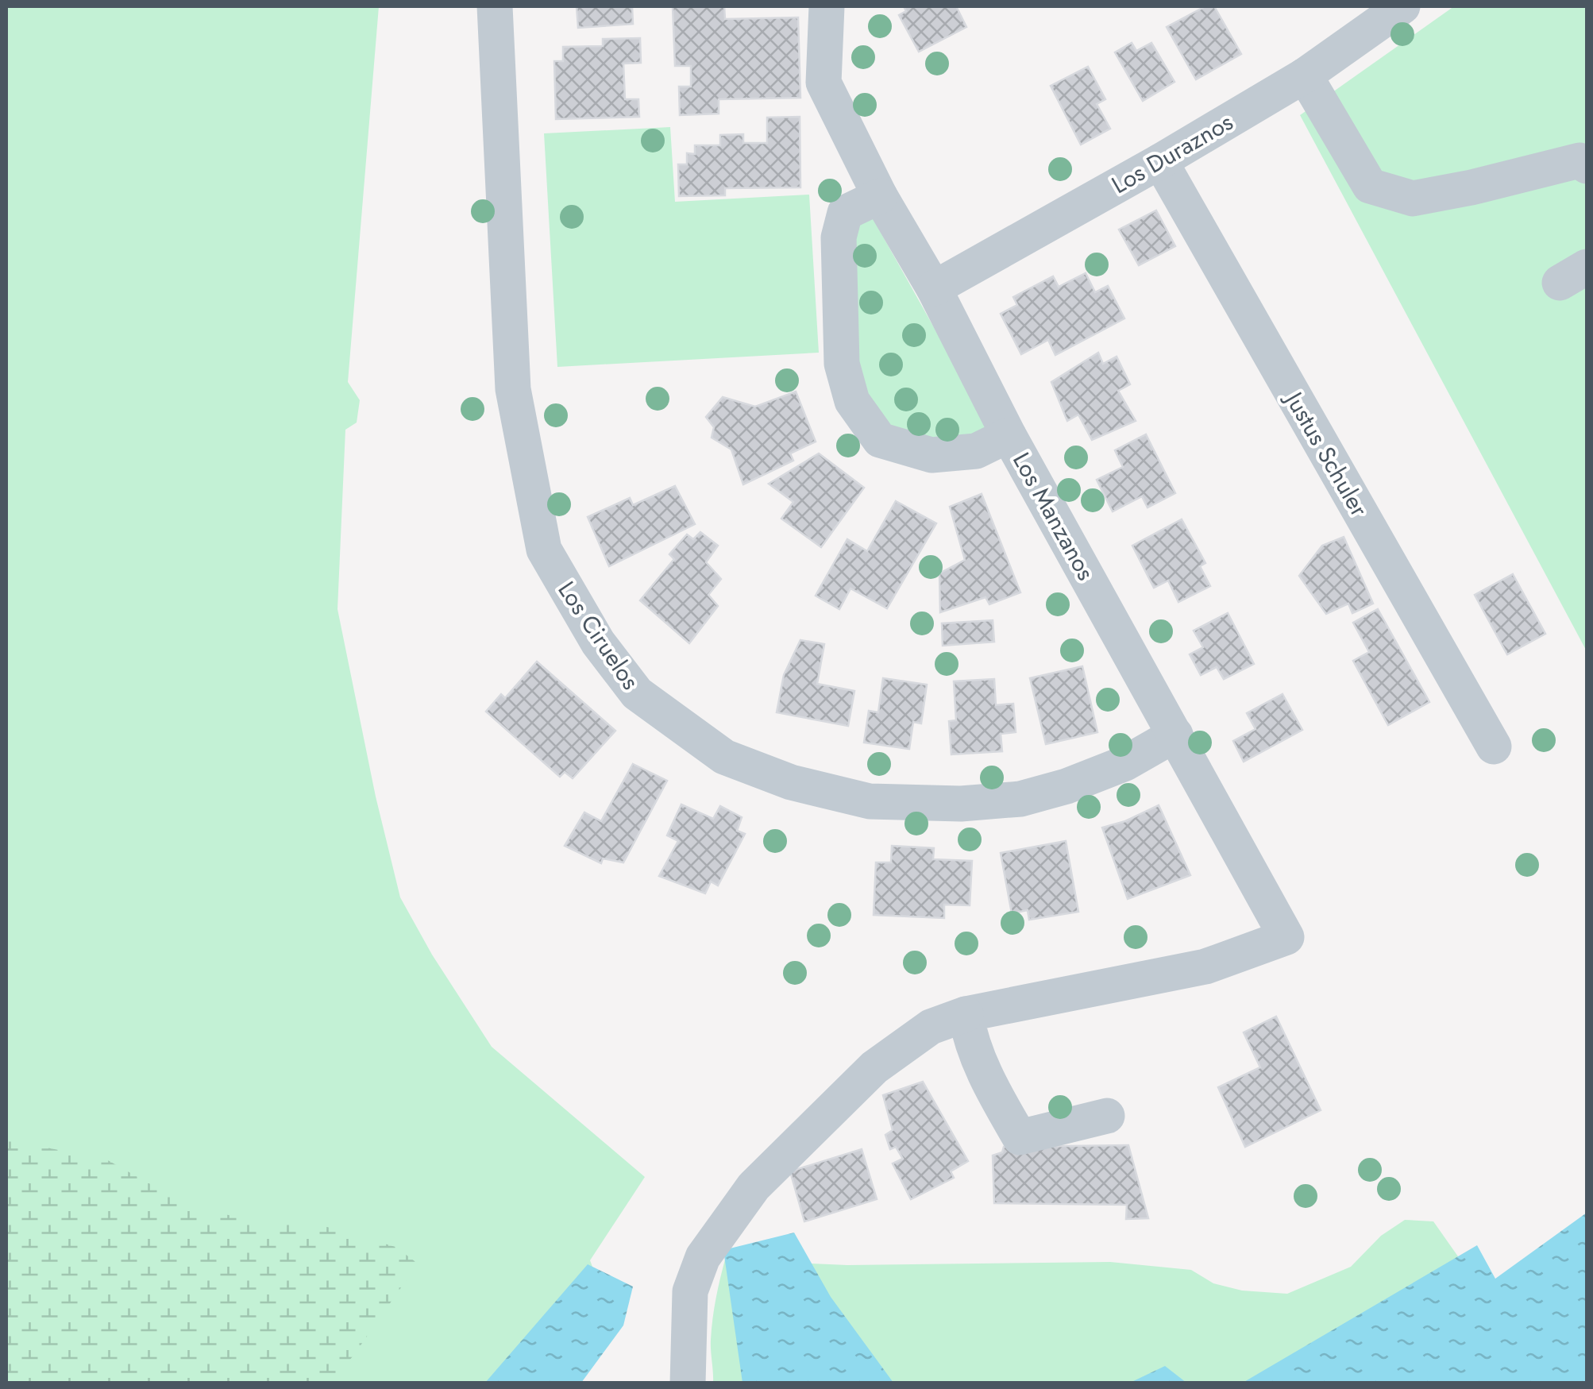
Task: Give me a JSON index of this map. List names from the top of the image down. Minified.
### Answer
{"streets":{"street":["Los Duraznos","Justus Schuler","Los Manzanos","Los Ciruelos"]},"crossings":[["Los Duraznos","Justus Schuler"],["Los Duraznos","Los Manzanos"],["Los Manzanos","Los Ciruelos"]]}
